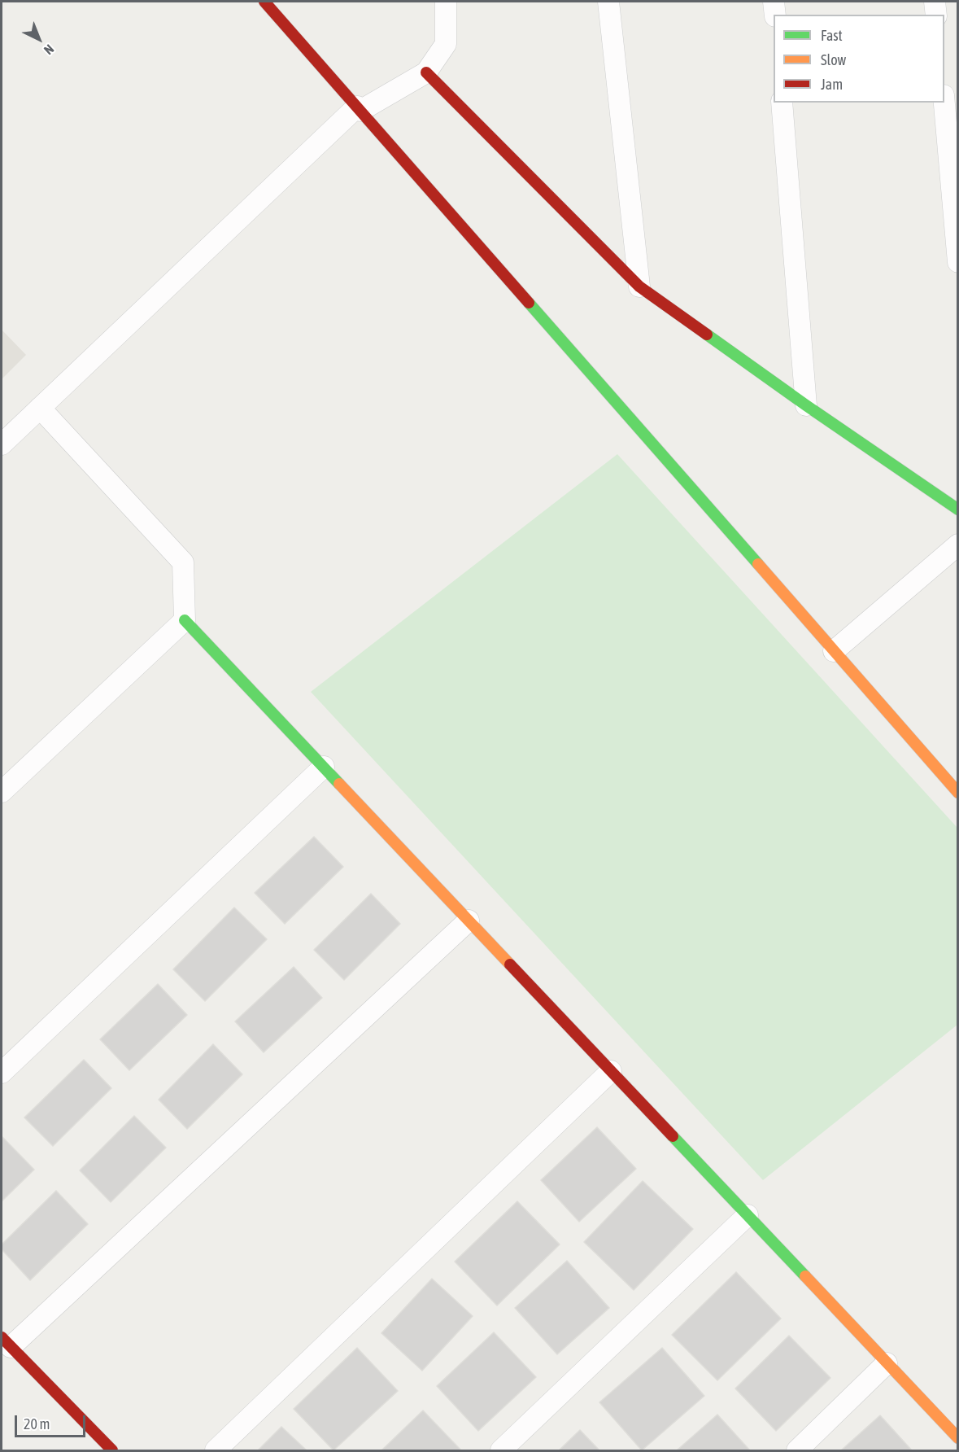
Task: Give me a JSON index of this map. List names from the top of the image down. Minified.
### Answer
{"legend":["Fast","Slow","Jam"],"scale_bar":"20 m","north":"bottom right"}
